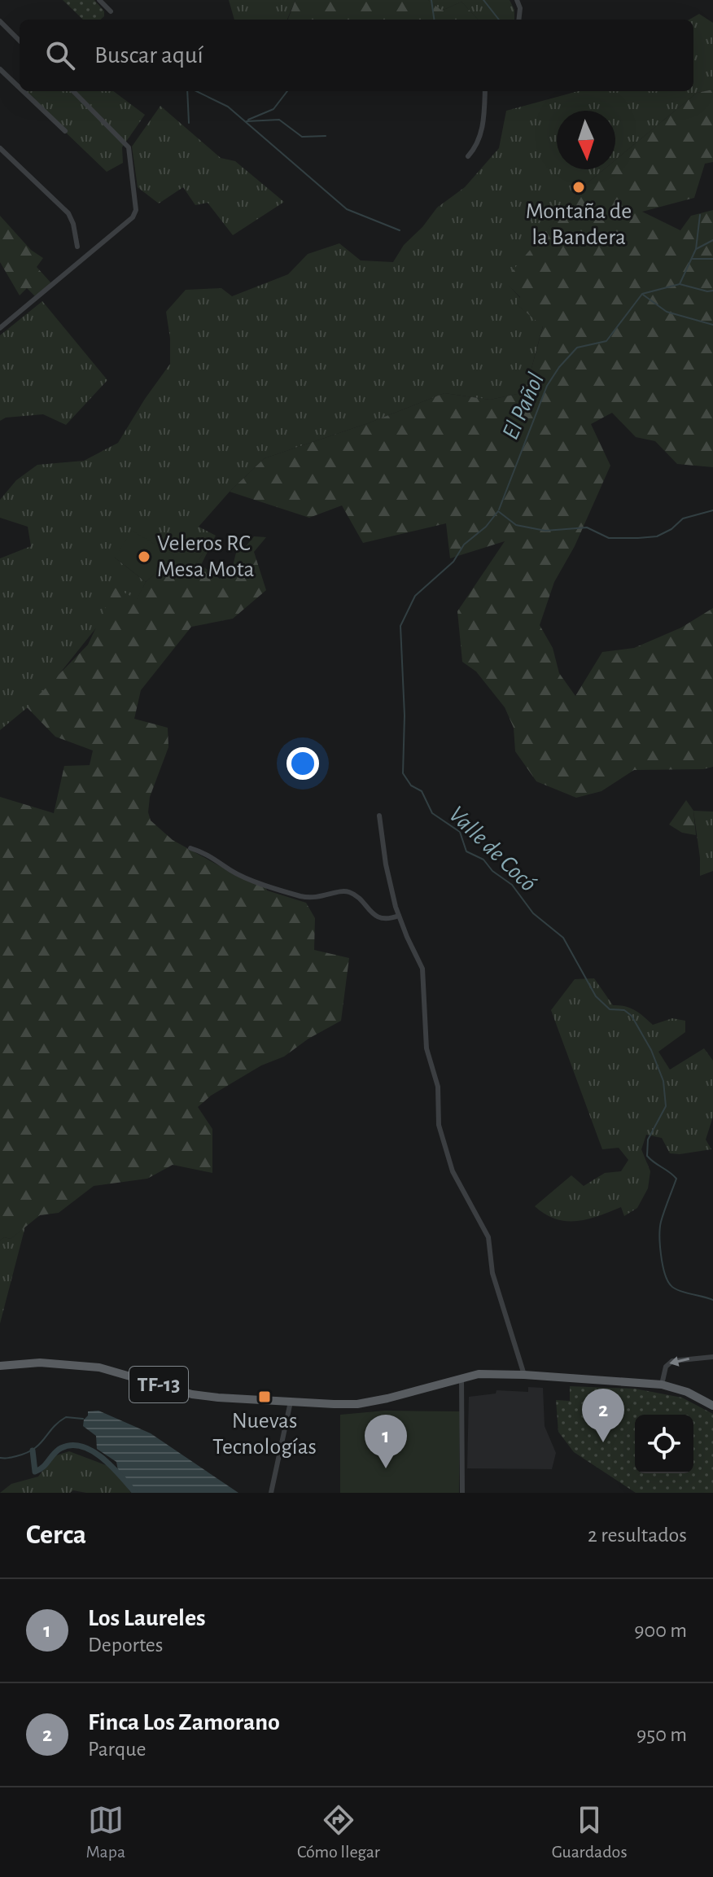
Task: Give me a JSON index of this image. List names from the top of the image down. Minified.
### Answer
{"streets":{"main road":["TF-13"]},"water":["El Pañol","Valle de Cocó"],"places":{"other":["Montaña de la Bandera","Veleros RC Mesa Mota"],"transit":["Nuevas Tecnologías"]},"north":"bottom","page":{"search":"Buscar aquí","pins":["2","1"],"heading":["Cerca","2 resultados"],"list":[{"mark":"1","name":"Los Laureles","note":"Deportes","value":"900 m"},{"mark":"2","name":"Finca Los Zamorano","note":"Parque","value":"950 m"}],"nav":["Mapa","Cómo llegar","Guardados"]}}
